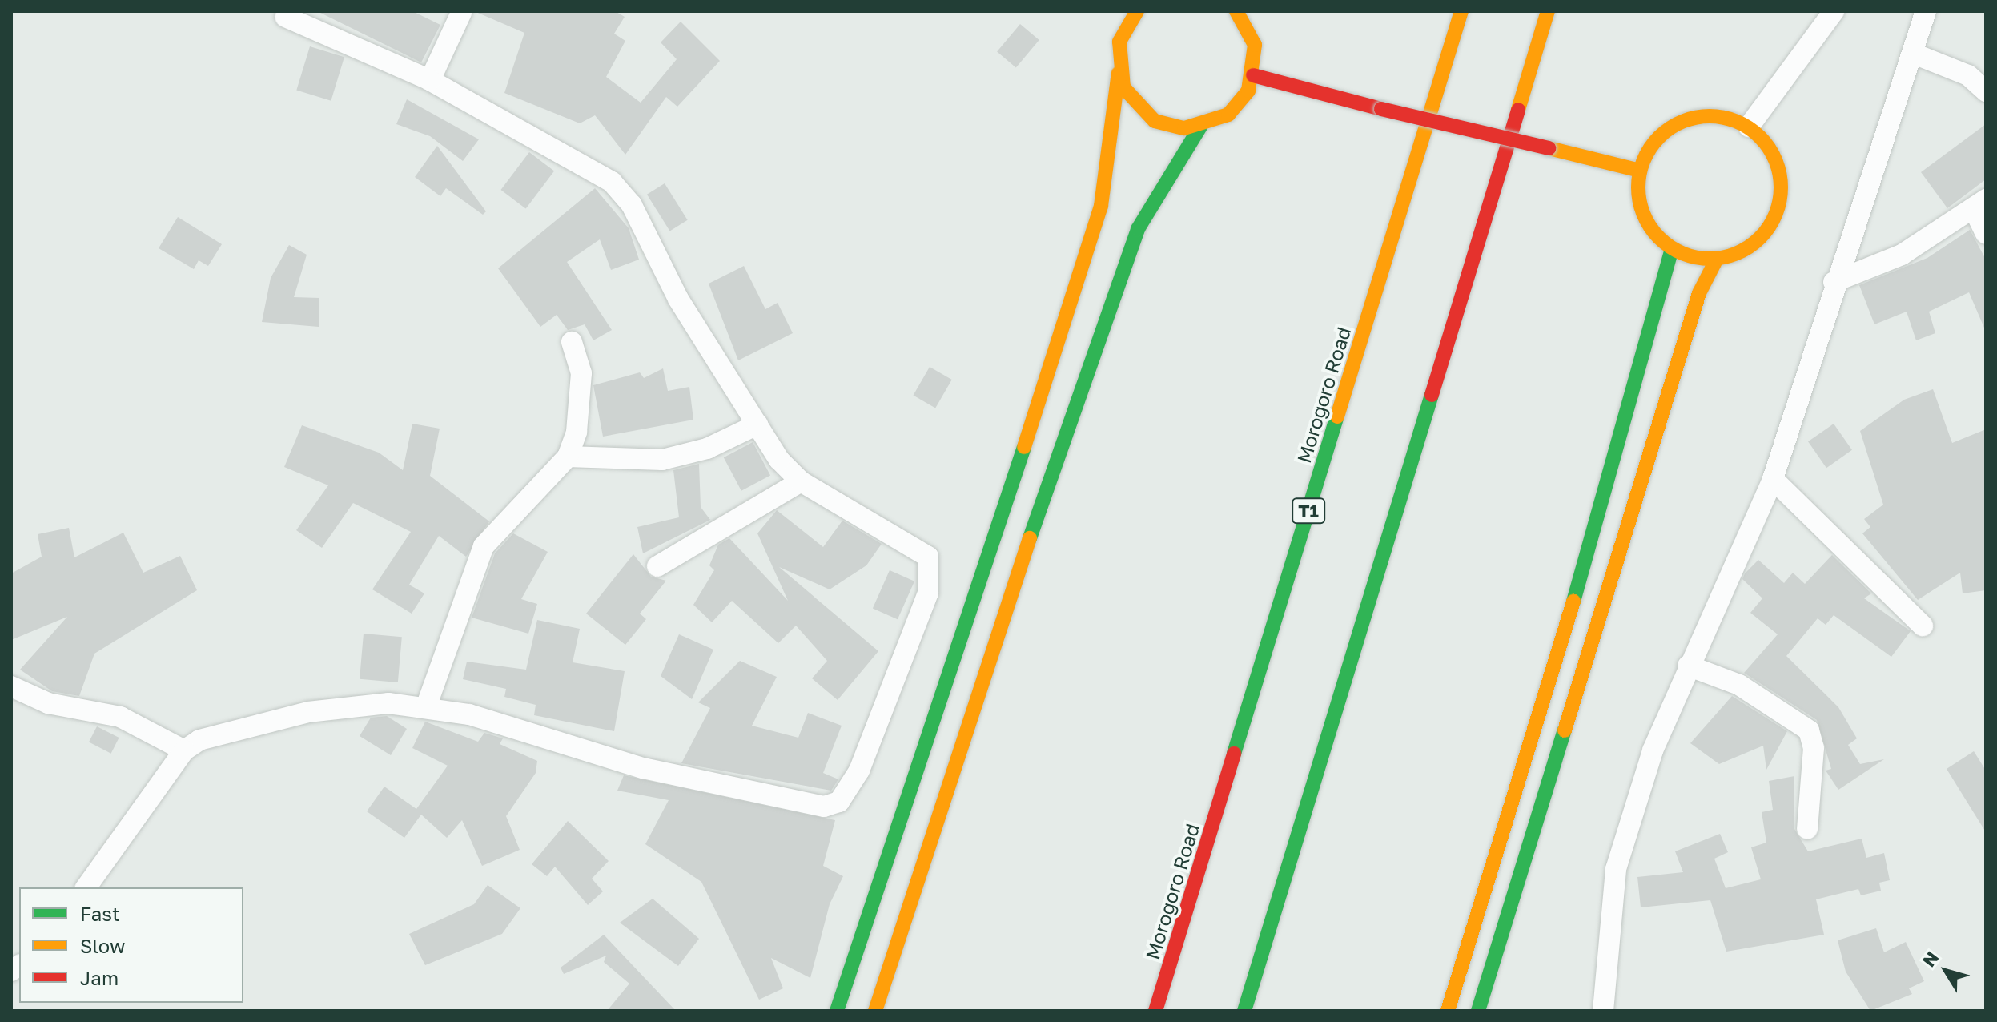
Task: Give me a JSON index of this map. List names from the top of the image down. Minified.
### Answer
{"streets":{"main road":["Morogoro Road","T1"]},"legend":["Fast","Slow","Jam"],"north":"top left"}
